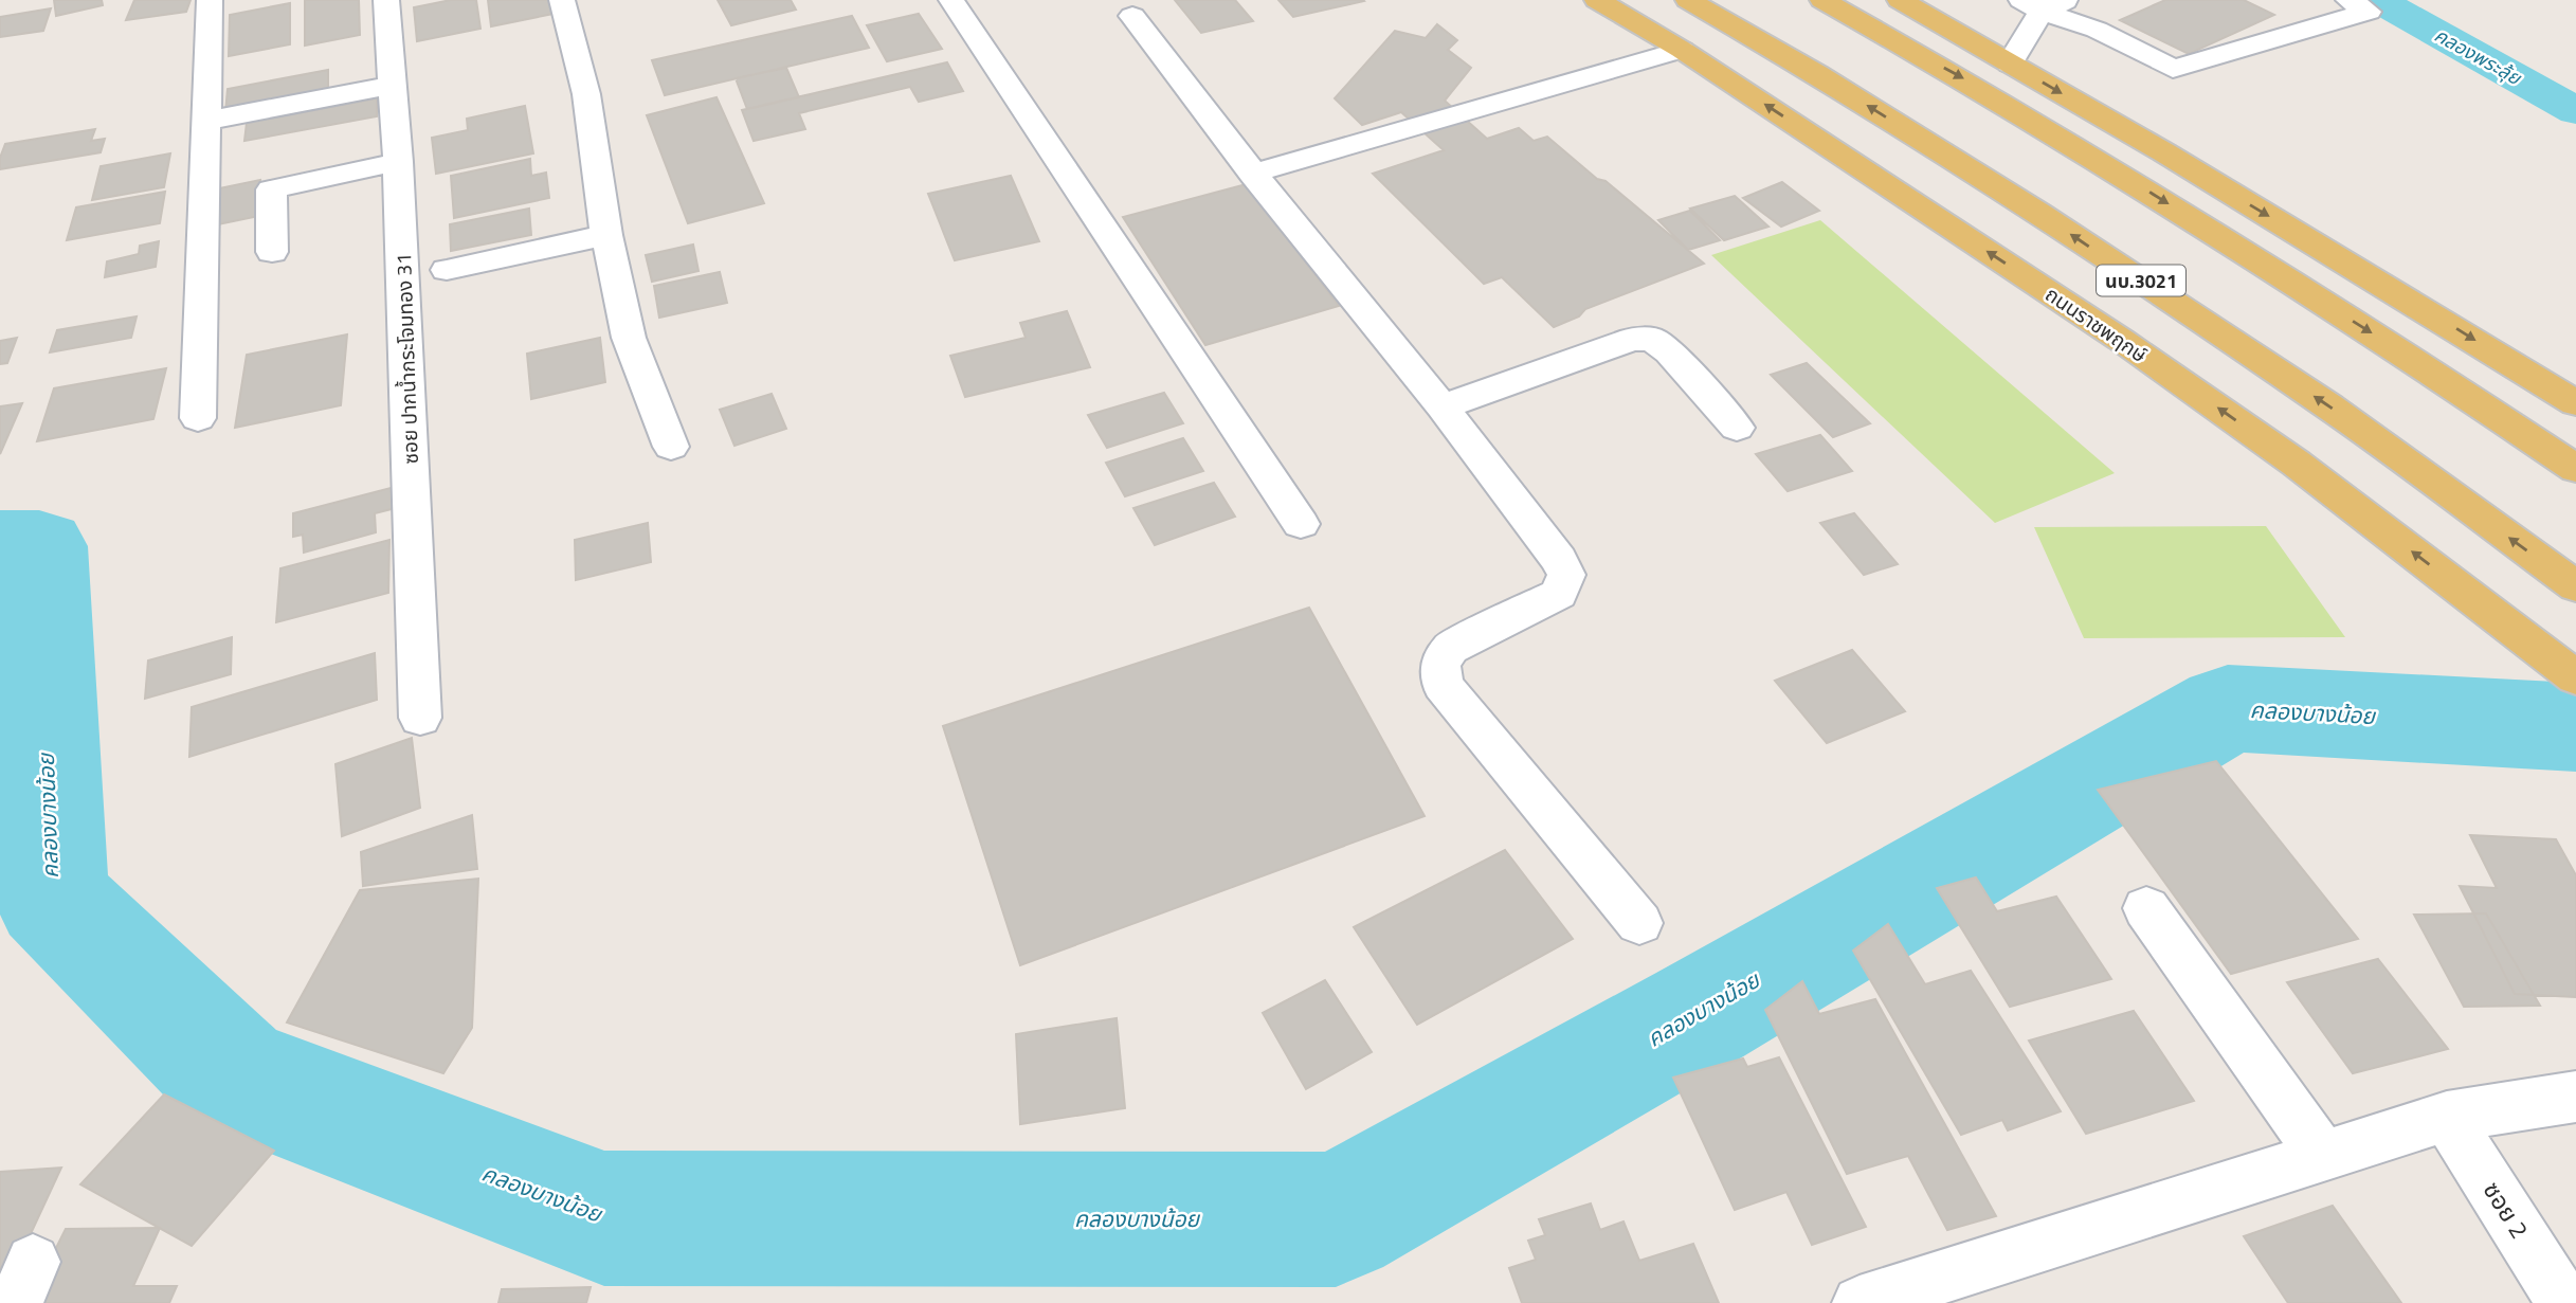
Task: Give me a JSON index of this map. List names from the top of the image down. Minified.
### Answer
{"streets":{"main road":["นบ.3021","ถนนราชพฤกษ์"],"street":["ซอย ปากน้ำกระโจมทอง 31","ซอย 2"]},"water":["คลองพระลุ้ย","คลองบางน้อย"]}
